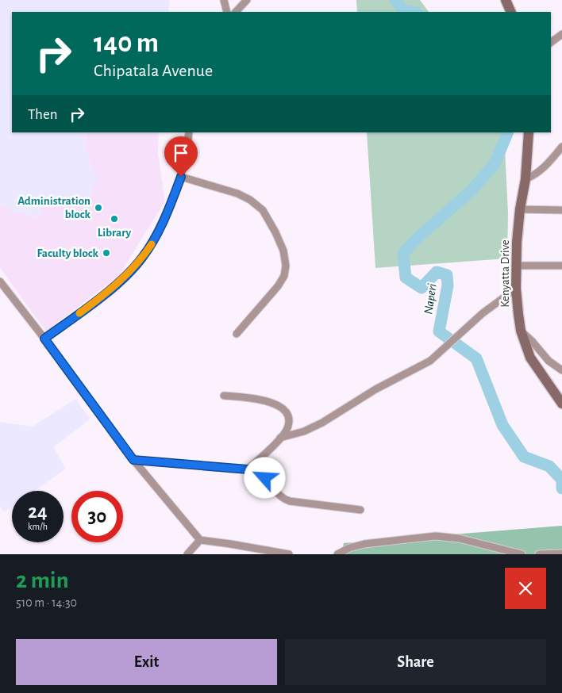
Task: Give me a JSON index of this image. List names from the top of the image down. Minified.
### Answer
{"streets":{"main road":["Kenyatta Drive"]},"water":["Naperi"],"places":["Administration block","Library","Faculty block"],"page":{"turn":["140 m","Chipatala Avenue"],"then":"Then","speed":"24 km/h","limit":"30","heading":["2 min","510 m · 14:30"],"buttons":["Exit","Share"]}}
